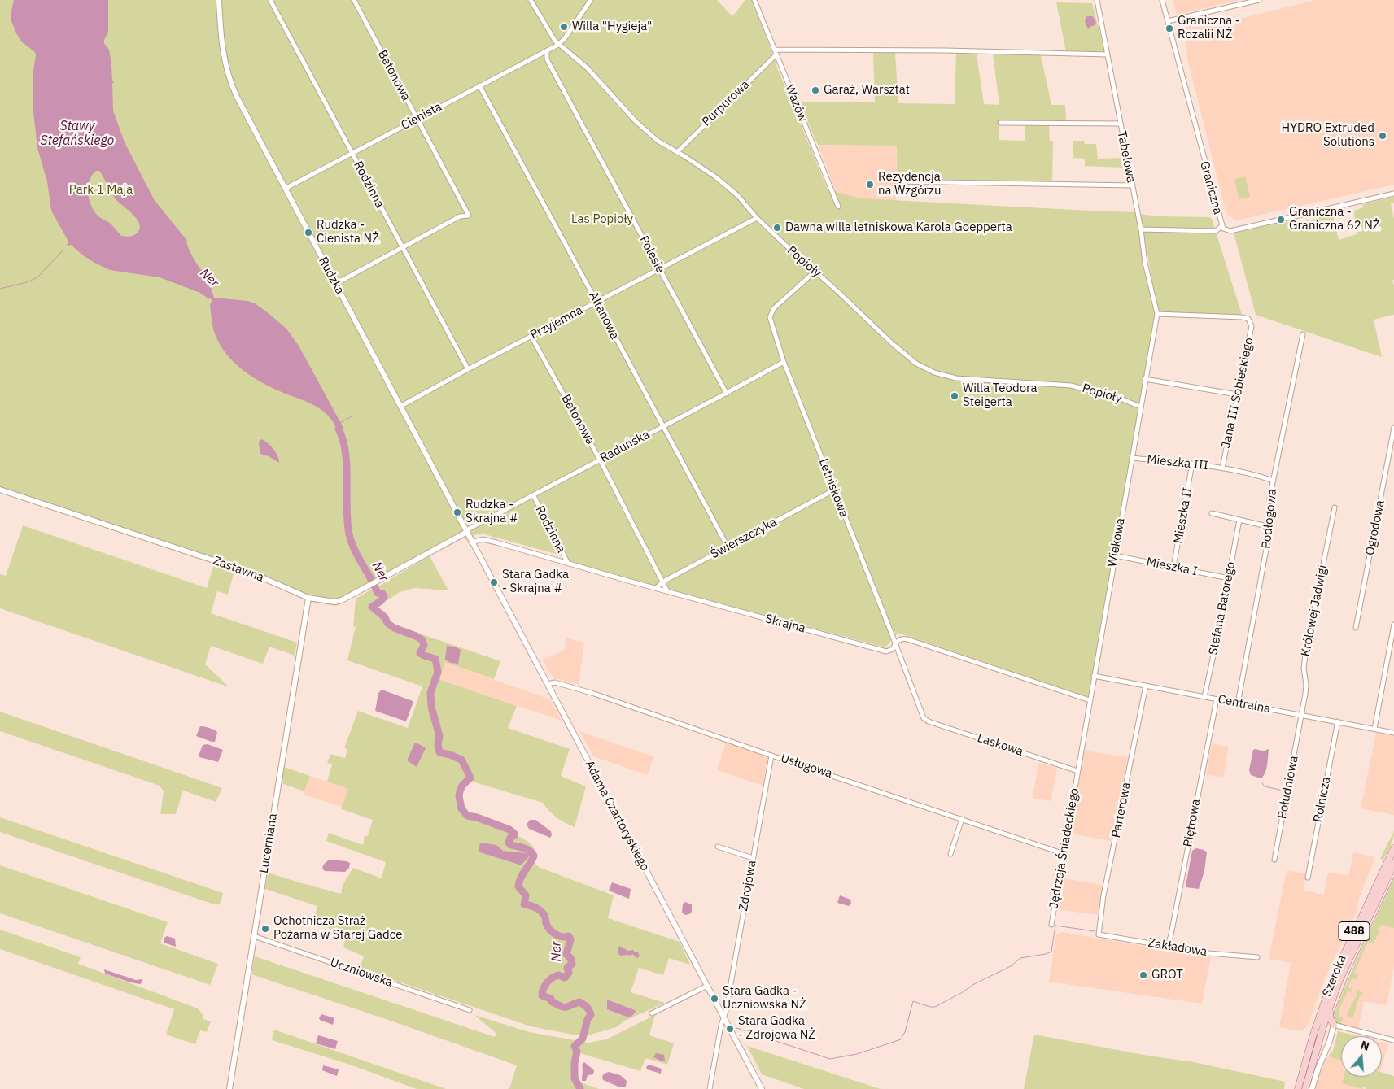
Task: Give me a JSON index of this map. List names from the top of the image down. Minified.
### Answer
{"streets":{"main road":["488","Szeroka"],"street":["Betonowa","Purpurowa","Wazów","Cienista","Tabelowa","Rodzinna","Graniczna","Polesie","Popioły","Rudzka","Altanowa","Przyjemna","Jana III Sobieskiego","Raduńska","Mieszka III","Letniskowa","Mieszka II","Podłogowa","Ogrodowa","Świerszczyka","Wiekowa","Mieszka I","Zastawna","Stefana Batorego","Królowej Jadwigi","Skrajna","Centralna","Laskowa","Usługowa","Południowa","Rolnicza","Parterowa","Adama Czartoryskiego","Piętrowa","Lucerniana","Jędrzeja Śniadeckiego","Zdrojowa","Zakładowa","Uczniowska"]},"crossings":[["Betonowa","Cienista"],["Betonowa","Rodzinna"],["Betonowa","Przyjemna"],["Betonowa","Raduńska"],["Betonowa","Świerszczyka"],["Betonowa","Skrajna"],["Purpurowa","Wazów"],["Purpurowa","Popioły"],["Cienista","Rodzinna"],["Cienista","Polesie"],["Cienista","Popioły"],["Cienista","Rudzka"],["Cienista","Altanowa"],["Tabelowa","Jana III Sobieskiego"],["Tabelowa","Wiekowa"],["Rodzinna","Przyjemna"],["Rodzinna","Raduńska"],["Rodzinna","Skrajna"],["Polesie","Przyjemna"],["Polesie","Raduńska"],["Popioły","Przyjemna"],["Popioły","Letniskowa"],["Popioły","Wiekowa"],["Rudzka","Przyjemna"],["Rudzka","Raduńska"],["Rudzka","Zastawna"],["Rudzka","Skrajna"],["Rudzka","Adama Czartoryskiego"],["Altanowa","Przyjemna"],["Altanowa","Raduńska"],["Altanowa","Świerszczyka"],["Jana III Sobieskiego","Mieszka III"],["Jana III Sobieskiego","Wiekowa"],["Raduńska","Letniskowa"],["Raduńska","Zastawna"],["Mieszka III","Mieszka II"],["Mieszka III","Podłogowa"],["Mieszka III","Wiekowa"],["Letniskowa","Świerszczyka"],["Letniskowa","Skrajna"],["Letniskowa","Laskowa"],["Mieszka II","Mieszka I"],["Podłogowa","Centralna"],["Świerszczyka","Skrajna"],["Wiekowa","Mieszka I"],["Wiekowa","Skrajna"],["Wiekowa","Centralna"],["Wiekowa","Laskowa"],["Wiekowa","Jędrzeja Śniadeckiego"],["Mieszka I","Stefana Batorego"],["Zastawna","Lucerniana"],["Stefana Batorego","Centralna"],["Królowej Jadwigi","Centralna"],["Królowej Jadwigi","Południowa"],["Skrajna","Adama Czartoryskiego"],["Centralna","Południowa"],["Centralna","Rolnicza"],["Centralna","Parterowa"],["Centralna","Piętrowa"],["Laskowa","Jędrzeja Śniadeckiego"],["Usługowa","Adama Czartoryskiego"],["Usługowa","Jędrzeja Śniadeckiego"],["Usługowa","Zdrojowa"],["Parterowa","Zakładowa"],["Adama Czartoryskiego","Zdrojowa"],["Piętrowa","Zakładowa"],["Lucerniana","Uczniowska"],["488","Szeroka"]],"water":["Stawy Stefańskiego","Ner"],"parks":["Park 1 Maja","Las Popioły"],"places":["Willa \"Hygieja\"","Graniczna - Rozalii NŻ","Garaż, Warsztat","HYDRO Extruded Solutions","Rezydencja na Wzgórzu","Graniczna - Graniczna 62 NŻ","Dawna willa letniskowa Karola Goepperta","Rudzka - Cienista NŻ","Willa Teodora Steigerta","Rudzka - Skrajna #","Stara Gadka - Skrajna #","Ochotnicza Straż Pożarna w Starej Gadce","GROT","Stara Gadka - Uczniowska NŻ","Stara Gadka - Zdrojowa NŻ"],"north":"top"}
